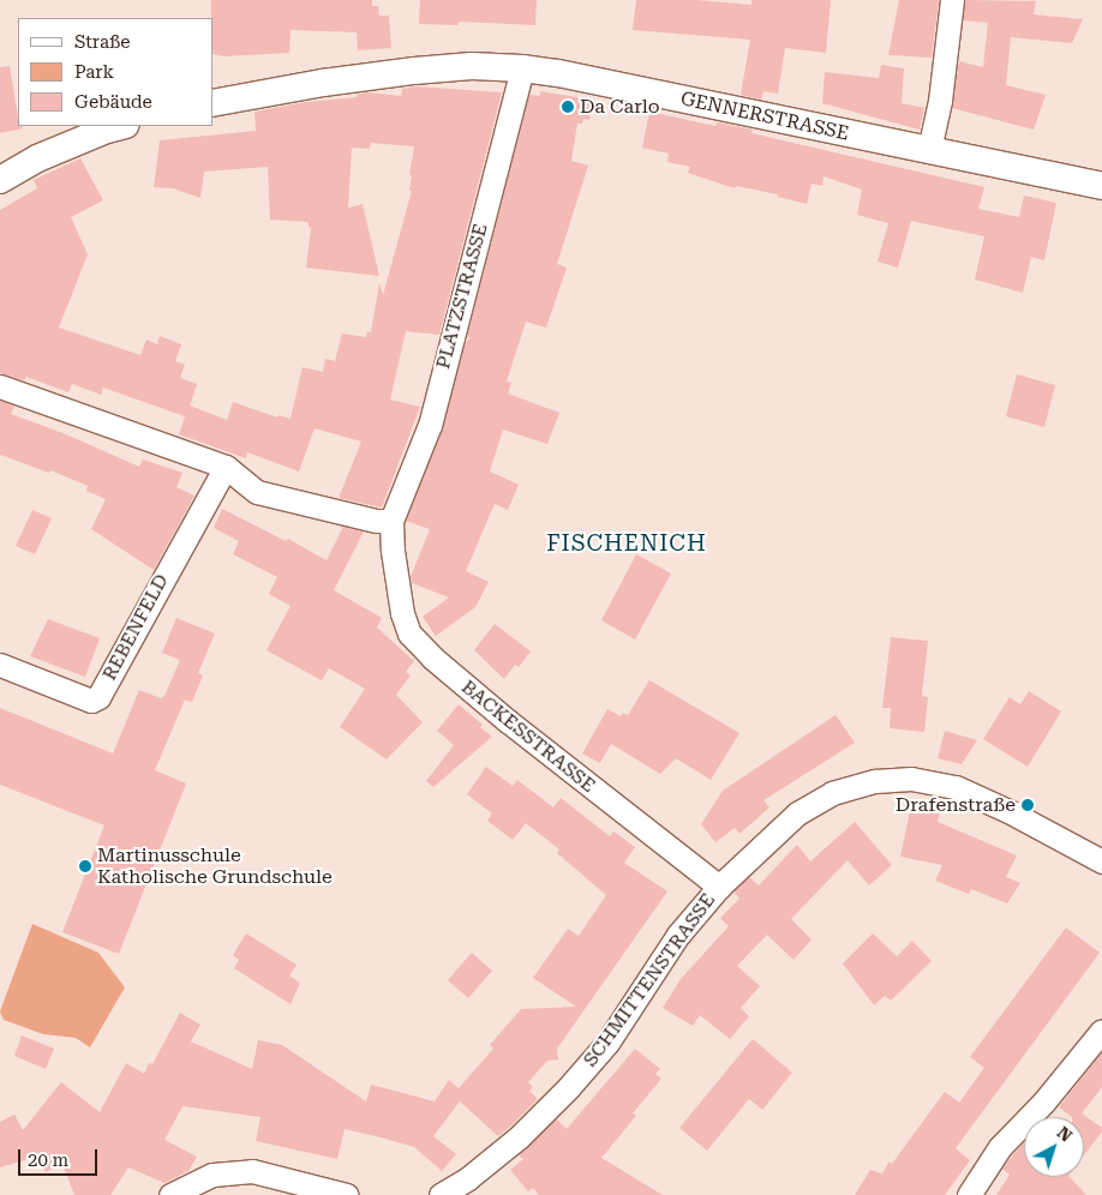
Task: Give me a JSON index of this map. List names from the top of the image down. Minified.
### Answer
{"streets":{"street":["GENNERSTRASSE","PLATZSTRASSE","REBENFELD","BACKESSTRASSE","SCHMITTENSTRASSE"]},"crossings":[["GENNERSTRASSE","PLATZSTRASSE"],["PLATZSTRASSE","BACKESSTRASSE"],["BACKESSTRASSE","SCHMITTENSTRASSE"]],"districts":["FISCHENICH"],"places":["Da Carlo","Drafenstraße","Martinusschule Katholische Grundschule"],"legend":["Straße","Park","Gebäude"],"scale_bar":"20 m","north":"top right"}
